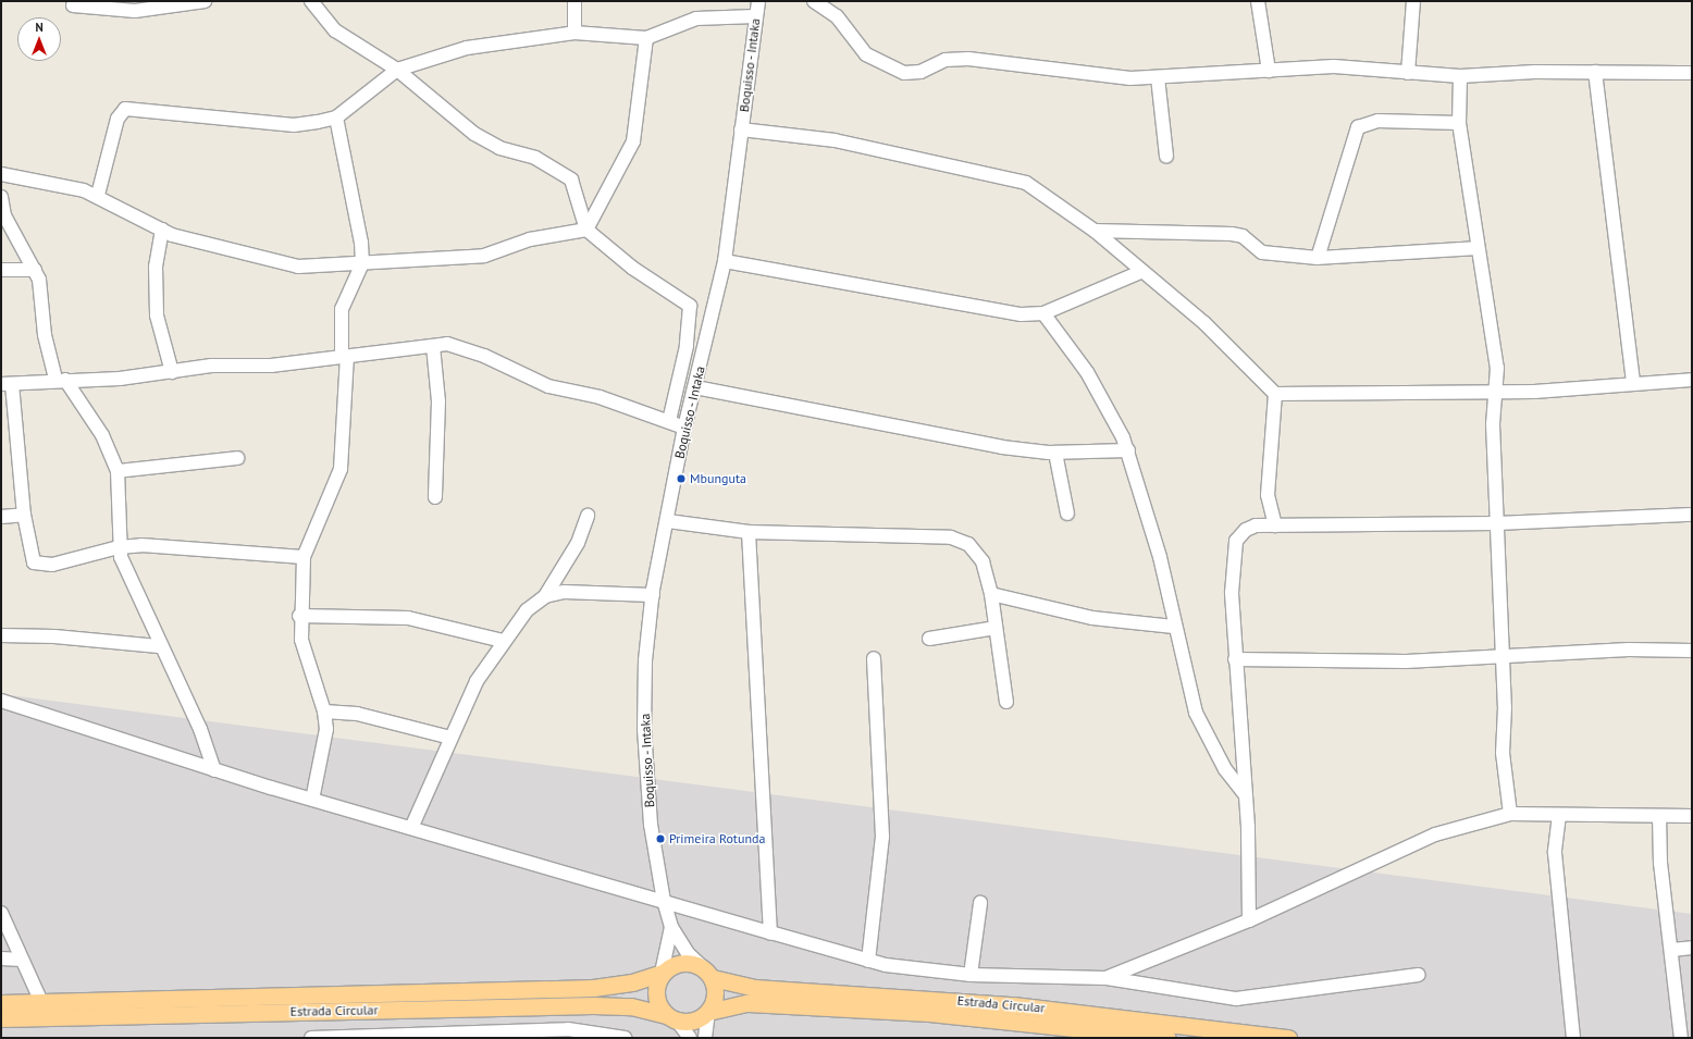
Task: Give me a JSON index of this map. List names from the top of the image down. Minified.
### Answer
{"streets":{"main road":["Estrada Circular"],"street":["Boquisso - Intaka"]},"places":["Mbunguta","Primeira Rotunda"],"north":"top"}
